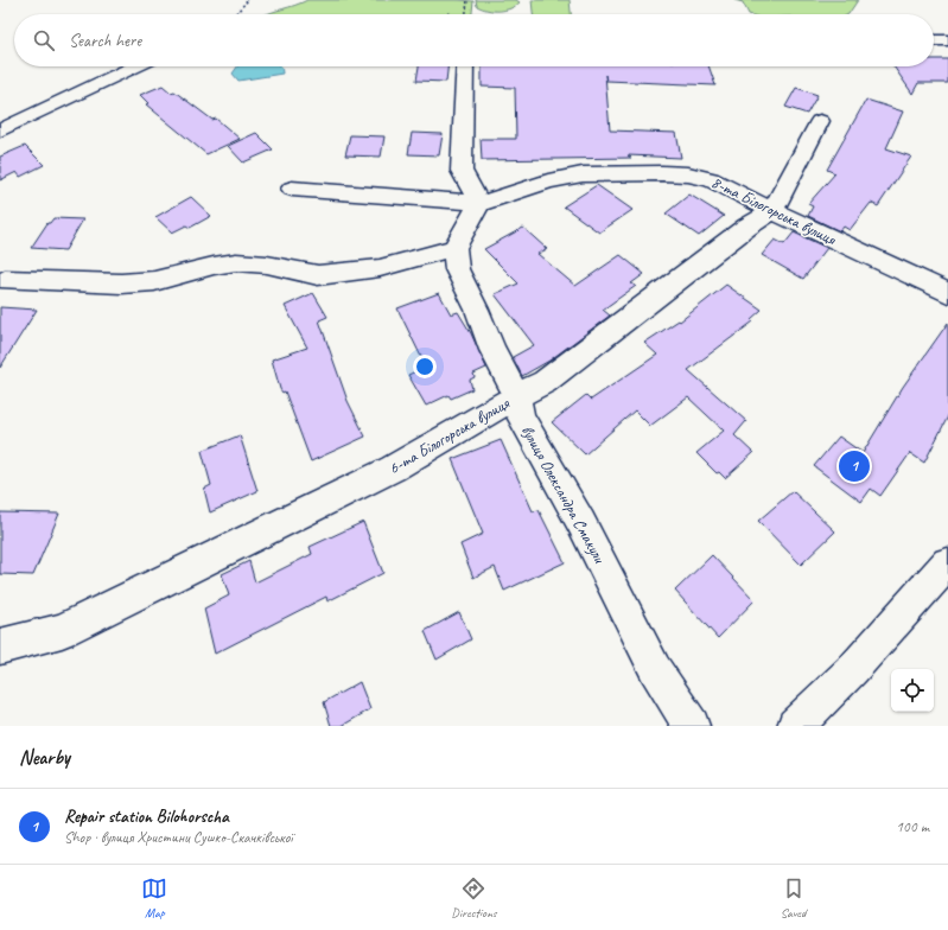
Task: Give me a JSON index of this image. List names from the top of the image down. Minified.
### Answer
{"streets":{"street":["8-та Білогорська вулиця","6-та Білогорська вулиця","вулиця Олександра Смакули"]},"crossings":[["8-та Білогорська вулиця","6-та Білогорська вулиця"],["6-та Білогорська вулиця","вулиця Олександра Смакули"]],"page":{"search":"Search here","pins":"1","heading":"Nearby","list":[{"mark":"1","name":"Repair station Bilohorscha","note":"Shop · вулиця Христини Сушко-Скачківської","value":"100 m"}],"nav":["Map","Directions","Saved"]}}
